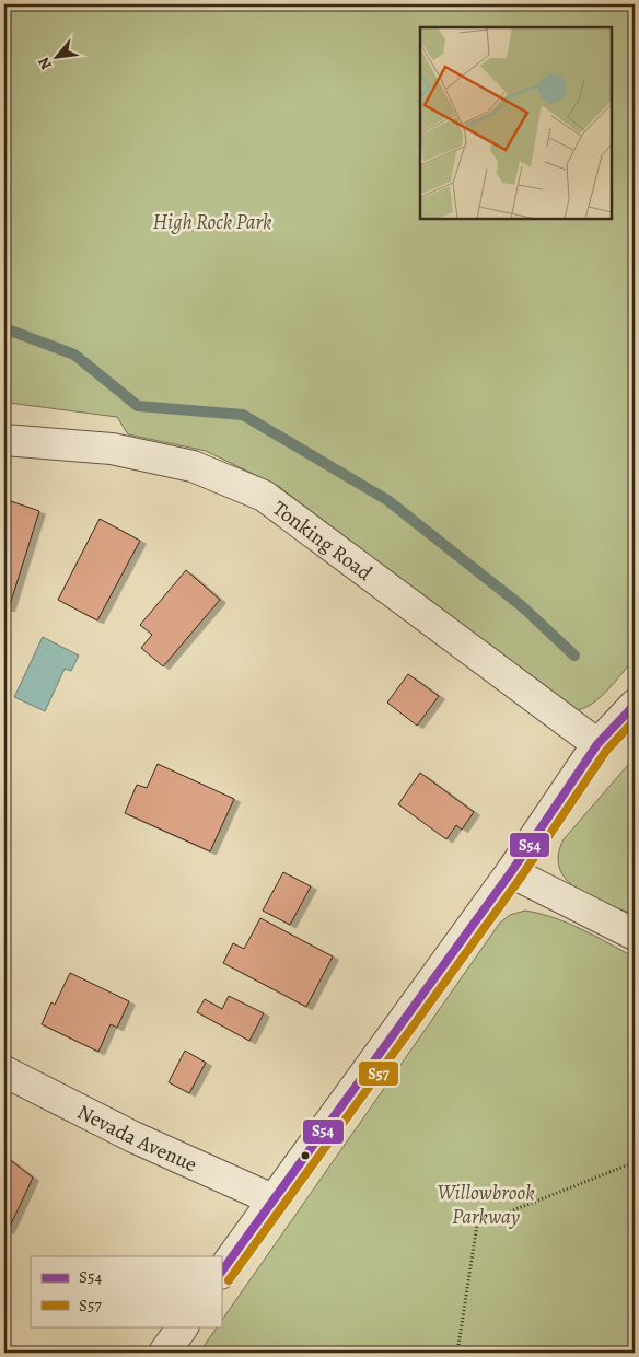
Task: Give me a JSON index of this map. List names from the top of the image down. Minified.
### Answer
{"streets":{"street":["Tonking Road","Nevada Avenue"]},"parks":["High Rock Park","Willowbrook Parkway"],"lines":["transit line S54","transit line S57"],"legend":["S54","S57"],"north":"bottom left"}
